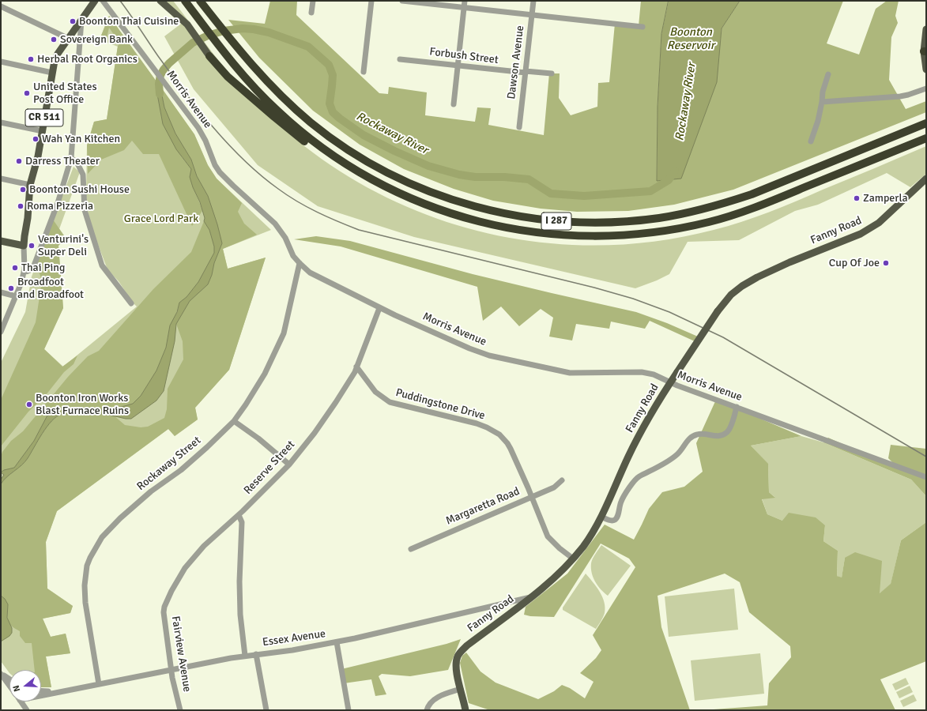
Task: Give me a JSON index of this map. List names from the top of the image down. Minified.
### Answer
{"streets":{"highway":["I 287"],"main road":["CR 511","Fanny Road"],"street":["Forbush Street","Dawson Avenue","Morris Avenue","Puddingstone Drive","Rockaway Street","Reserve Street","Margaretta Road","Essex Avenue","Fairview Avenue"]},"crossings":[["Forbush Street","Dawson Avenue"],["Morris Avenue","Fanny Road"],["Morris Avenue","Rockaway Street"],["Morris Avenue","Reserve Street"],["Fanny Road","Puddingstone Drive"],["Fanny Road","Essex Avenue"],["Puddingstone Drive","Reserve Street"],["Puddingstone Drive","Margaretta Road"],["Rockaway Street","Essex Avenue"],["Reserve Street","Fairview Avenue"],["Essex Avenue","Fairview Avenue"]],"water":["Boonton Reservoir","Rockaway River"],"parks":["Grace Lord Park"],"places":["Boonton Thai Cuisine","Sovereign Bank","Herbal Root Organics","United States Post Office","Wah Yan Kitchen","Darress Theater","Boonton Sushi House","Zamperla","Roma Pizzeria","Venturini's Super Deli","Cup Of Joe","Thai Ping","Broadfoot and Broadfoot","Boonton Iron Works Blast Furnace Ruins"],"north":"left"}
